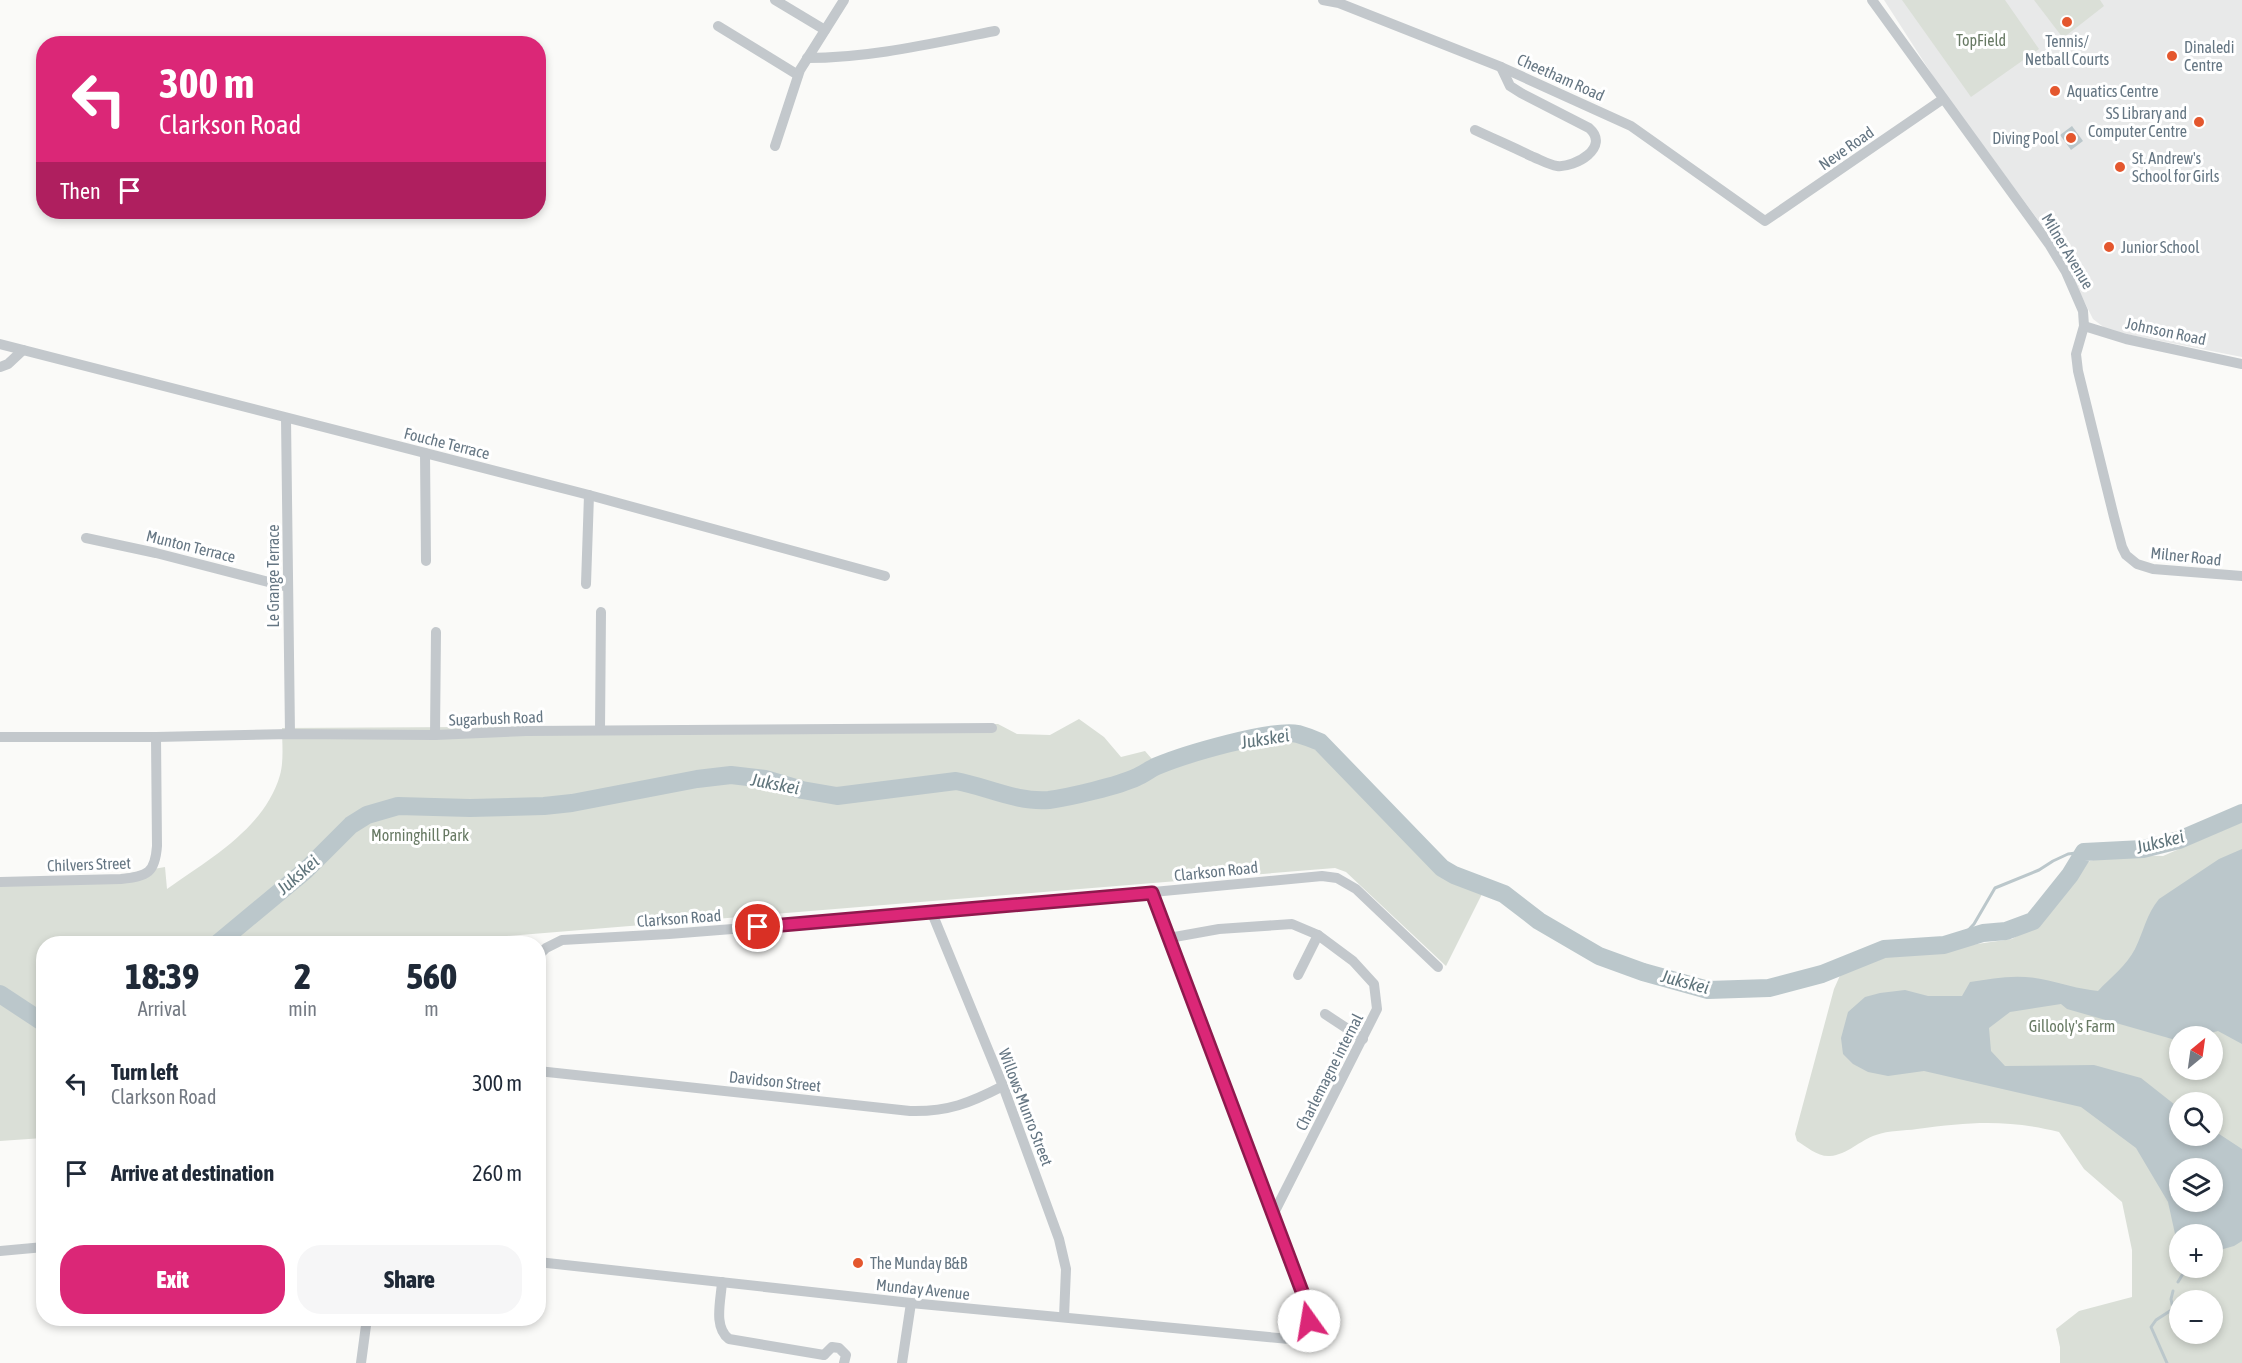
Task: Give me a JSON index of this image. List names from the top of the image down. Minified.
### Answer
{"streets":{"street":["Cheetham Road","Neve Road","Milner Avenue","Johnson Road","Fouche Terrace","Munton Terrace","Milner Road","Le Grange Terrace","Sugarbush Road","Chilvers Street","Clarkson Road","Charlemagne internal","Davidson Street","Willows Munro Street","Munday Avenue"]},"crossings":[["Cheetham Road","Neve Road"],["Neve Road","Milner Avenue"],["Milner Avenue","Johnson Road"],["Milner Avenue","Milner Road"],["Fouche Terrace","Le Grange Terrace"],["Munton Terrace","Le Grange Terrace"],["Le Grange Terrace","Sugarbush Road"],["Sugarbush Road","Chilvers Street"],["Clarkson Road","Willows Munro Street"],["Charlemagne internal","Munday Avenue"],["Davidson Street","Willows Munro Street"],["Willows Munro Street","Munday Avenue"]],"water":["Jukskei"],"parks":["TopField","Morninghill Park","Gillooly's Farm"],"places":["Tennis/ Netball Courts","Dinaledi Centre","Aquatics Centre","SS Library and Computer Centre","Diving Pool","St. Andrew's School for Girls","Junior School","The Munday B&B"],"north":"top right","page":{"turn":["300 m","Clarkson Road"],"then":"Then","eta":["18:39","Arrival","2","min","560","m"],"map_buttons":["+","−"],"list":[{"name":"Turn left","note":"Clarkson Road","value":"300 m"},{"name":"Arrive at destination","value":"260 m"}],"buttons":["Exit","Share"]}}
